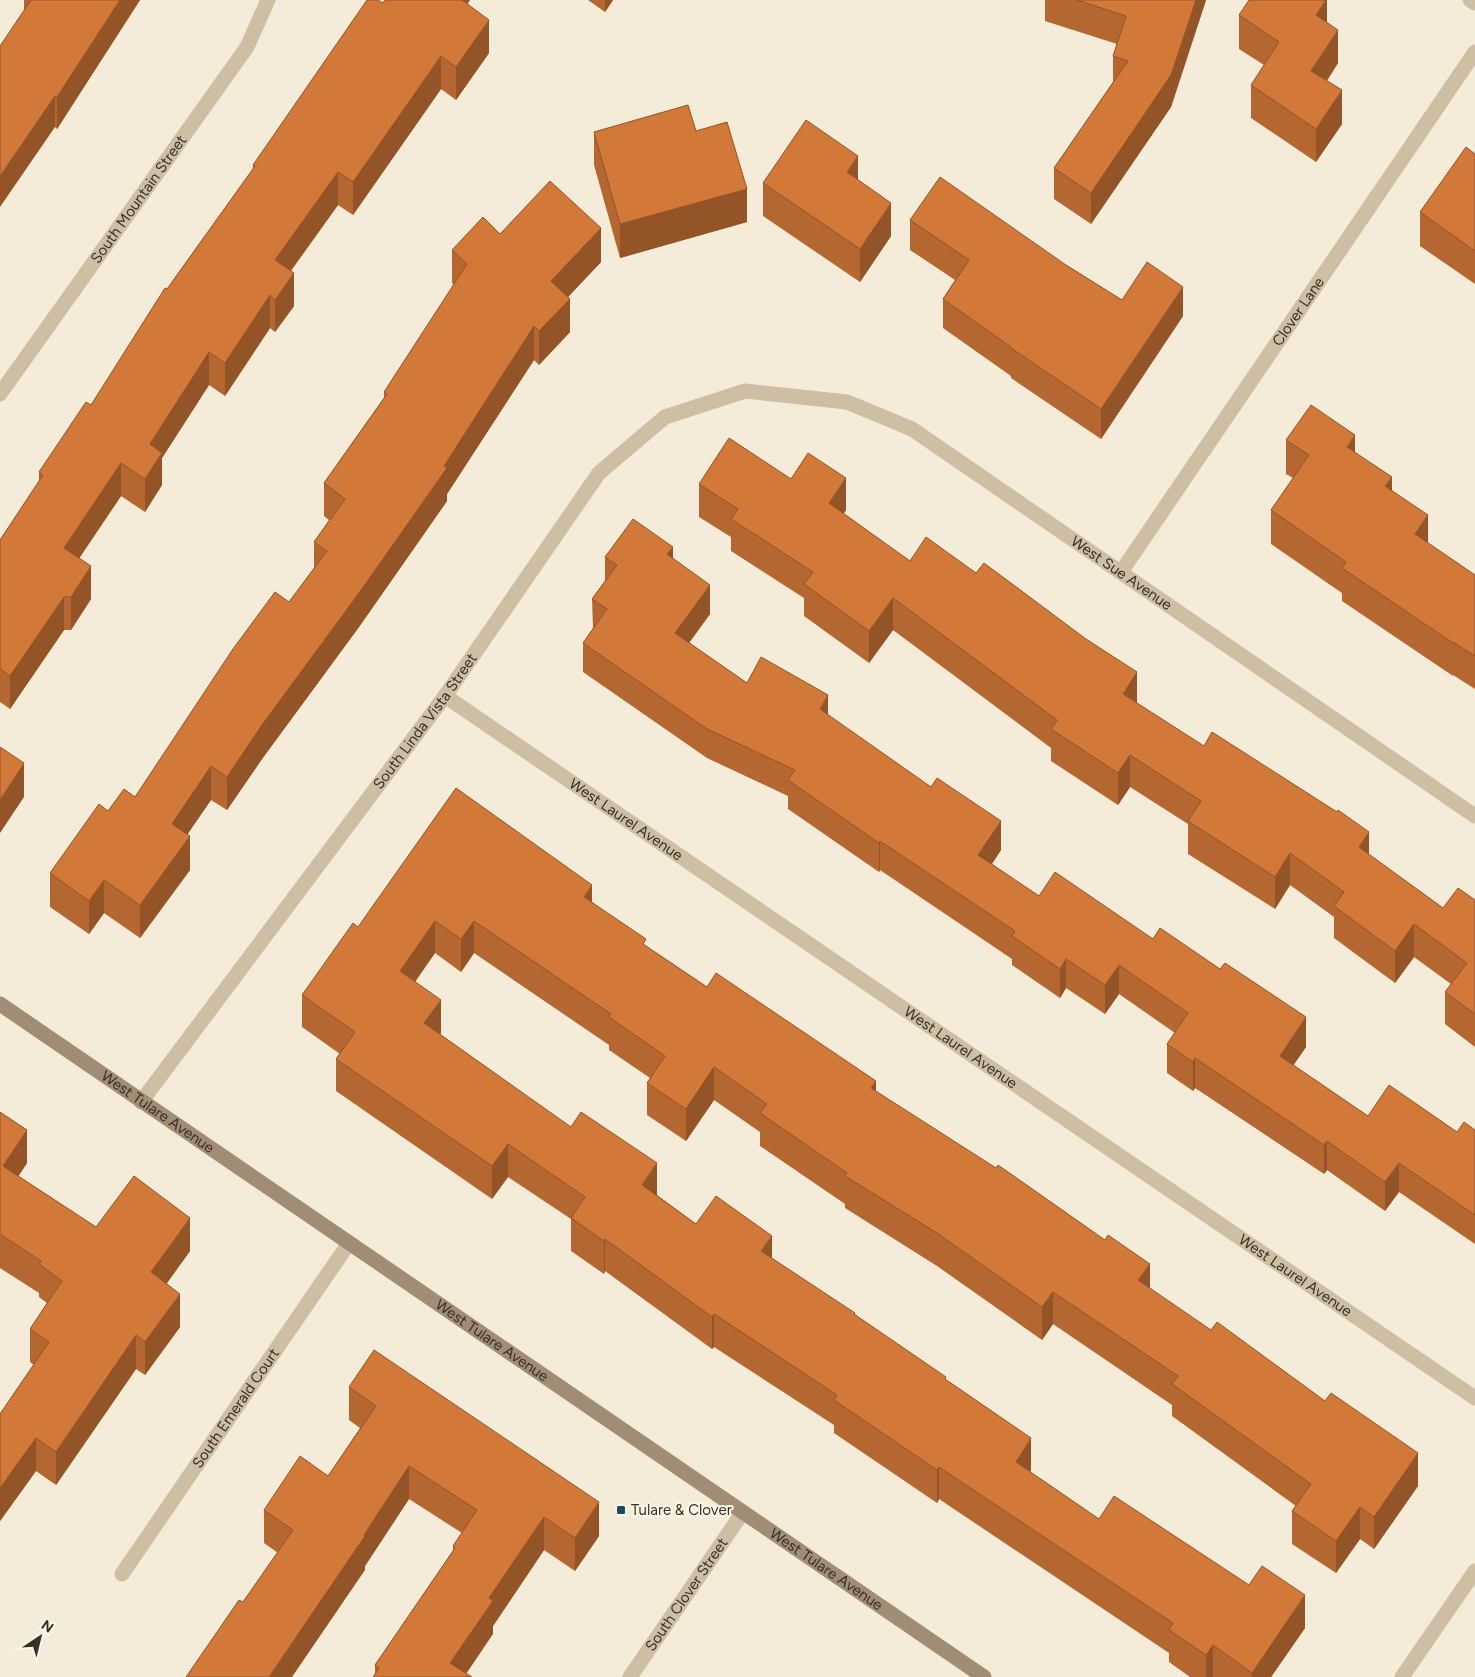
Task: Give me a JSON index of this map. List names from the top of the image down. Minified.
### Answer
{"streets":{"street":["South Mountain Street","Clover Lane","West Sue Avenue","South Linda Vista Street","West Laurel Avenue","West Tulare Avenue","South Emerald Court","South Clover Street"]},"crossings":[["Clover Lane","West Sue Avenue"],["West Sue Avenue","South Linda Vista Street"],["South Linda Vista Street","West Laurel Avenue"],["South Linda Vista Street","West Tulare Avenue"],["West Tulare Avenue","South Emerald Court"],["West Tulare Avenue","South Clover Street"]],"places":{"transit":["Tulare & Clover"]},"north":"top right"}
